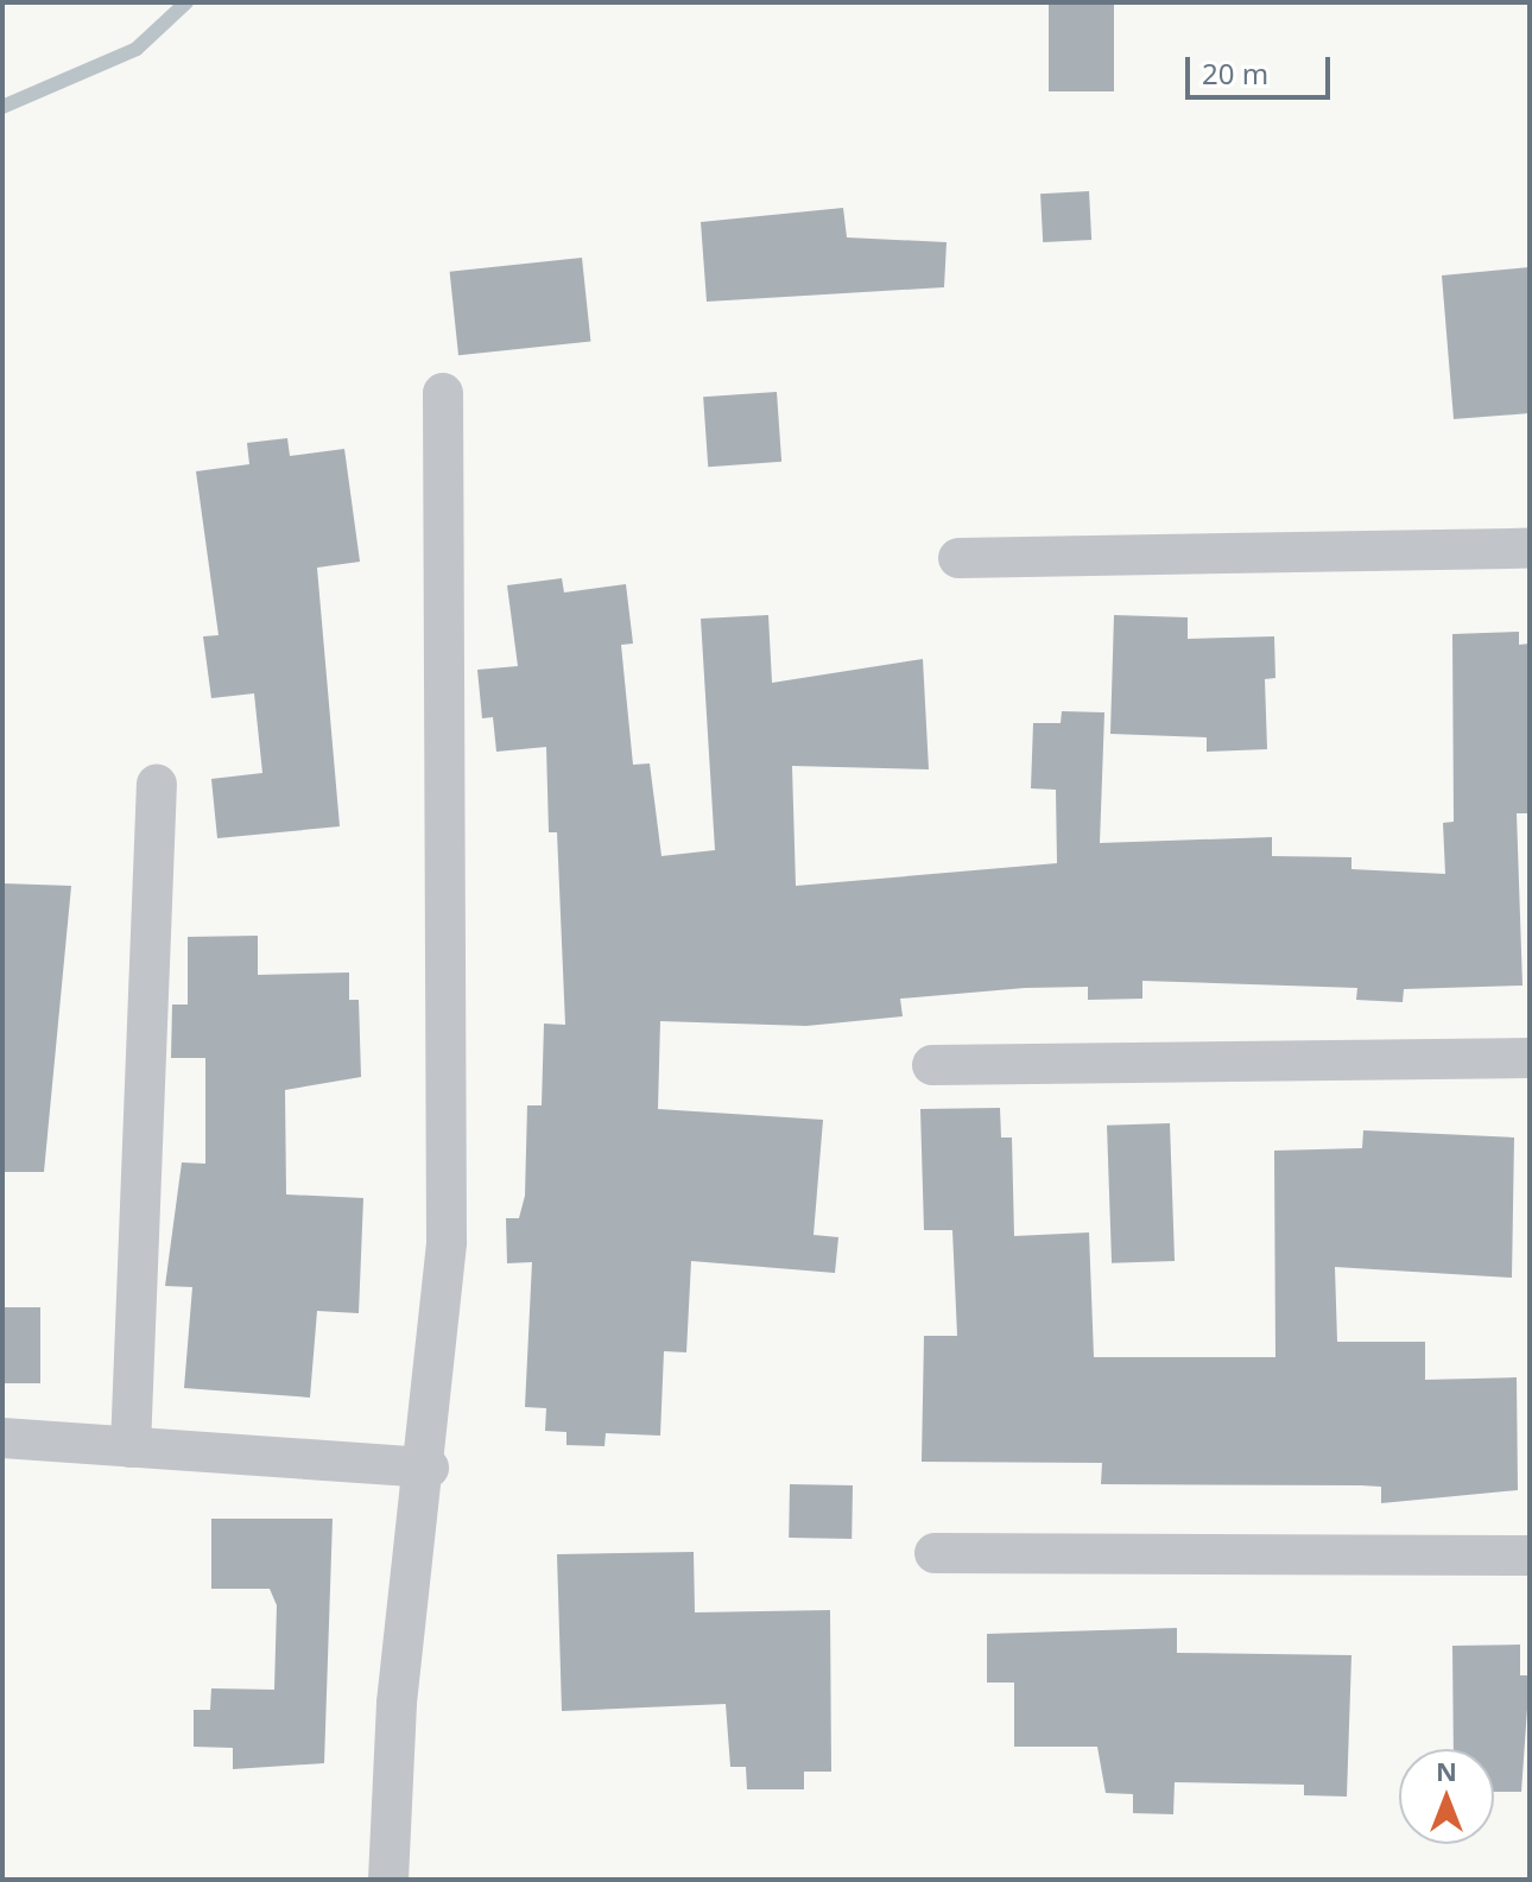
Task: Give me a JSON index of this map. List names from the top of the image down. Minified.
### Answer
{"scale_bar":"20 m","north":"top"}
